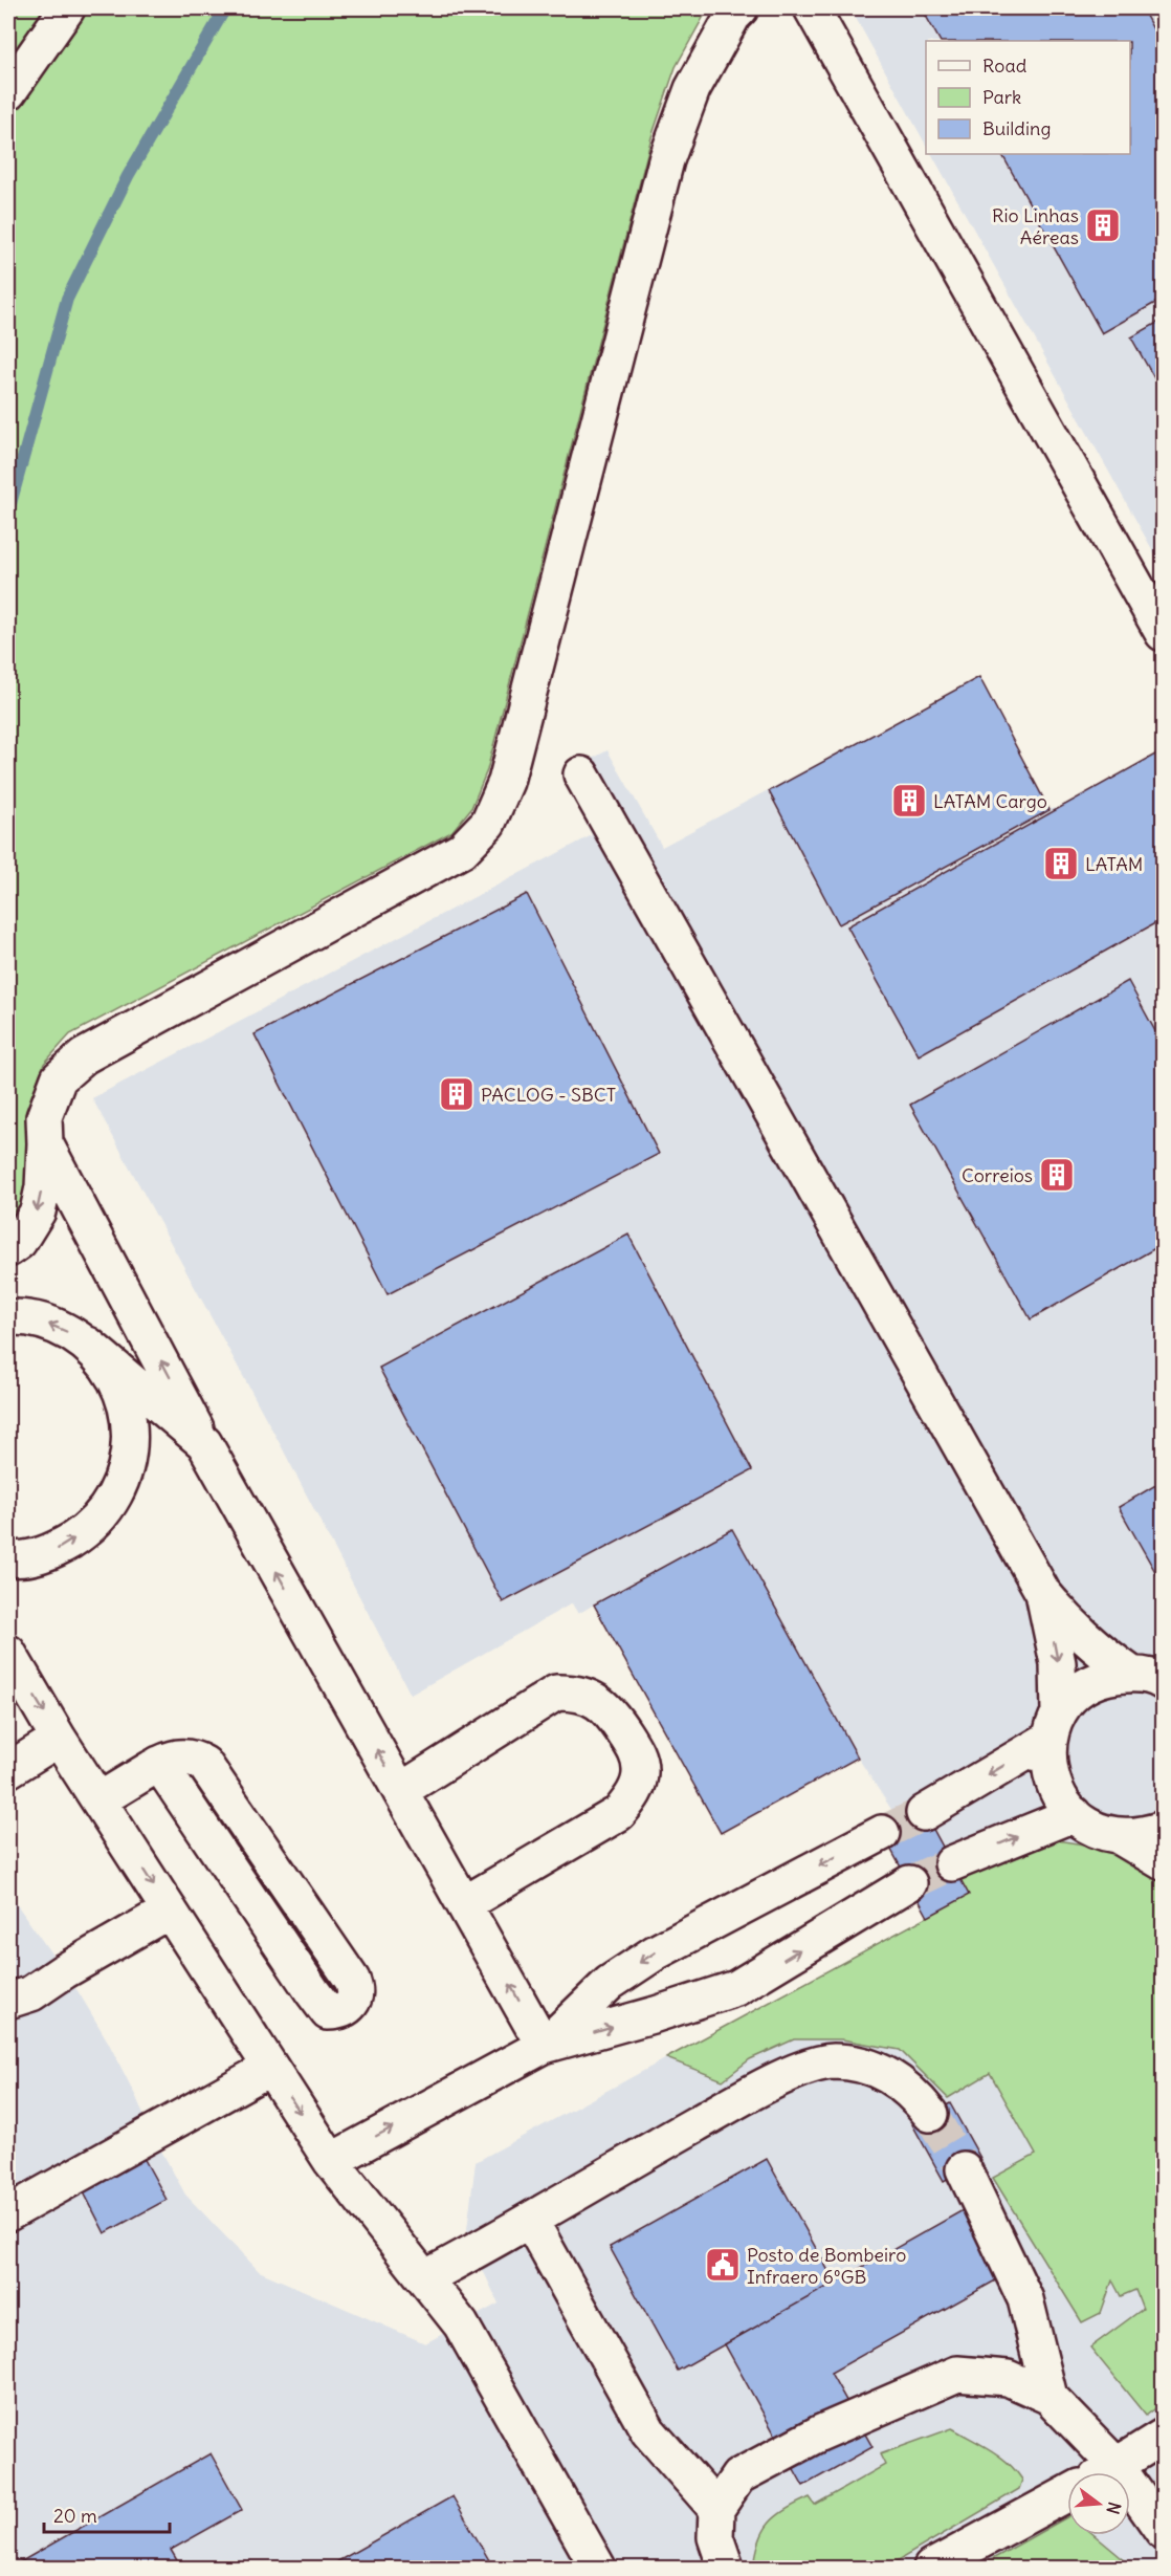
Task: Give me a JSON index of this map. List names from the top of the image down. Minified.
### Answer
{"places":{"building":["Rio Linhas Aéreas","LATAM Cargo","LATAM","PACLOG - SBCT","Correios"],"public building":["Posto de Bombeiro Infraero 6ºGB"]},"legend":["Road","Park","Building"],"scale_bar":"20 m","north":"right"}
